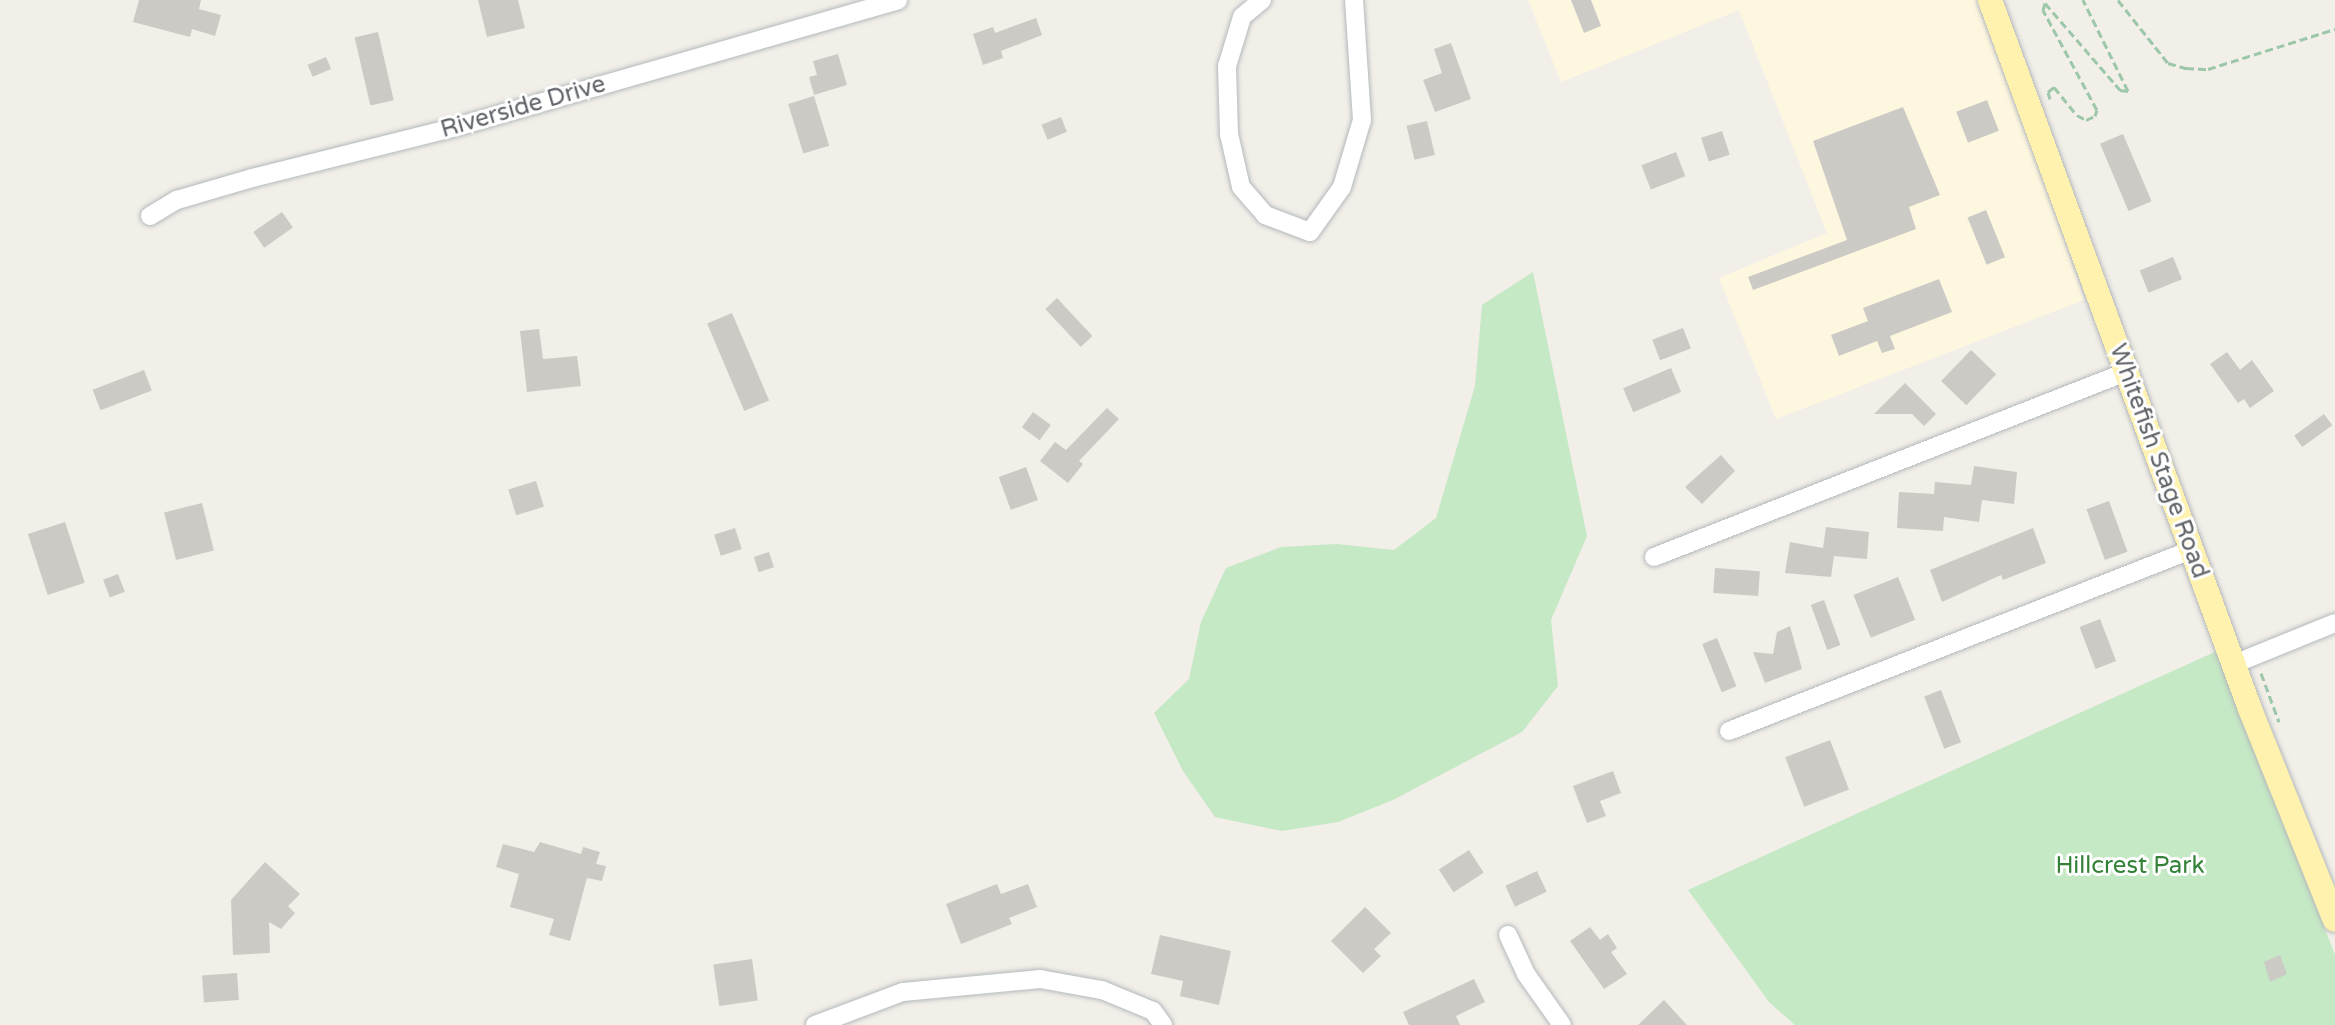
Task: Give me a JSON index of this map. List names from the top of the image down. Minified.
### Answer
{"streets":{"main road":["Whitefish Stage Road"],"street":["Riverside Drive"]},"parks":["Hillcrest Park"]}
